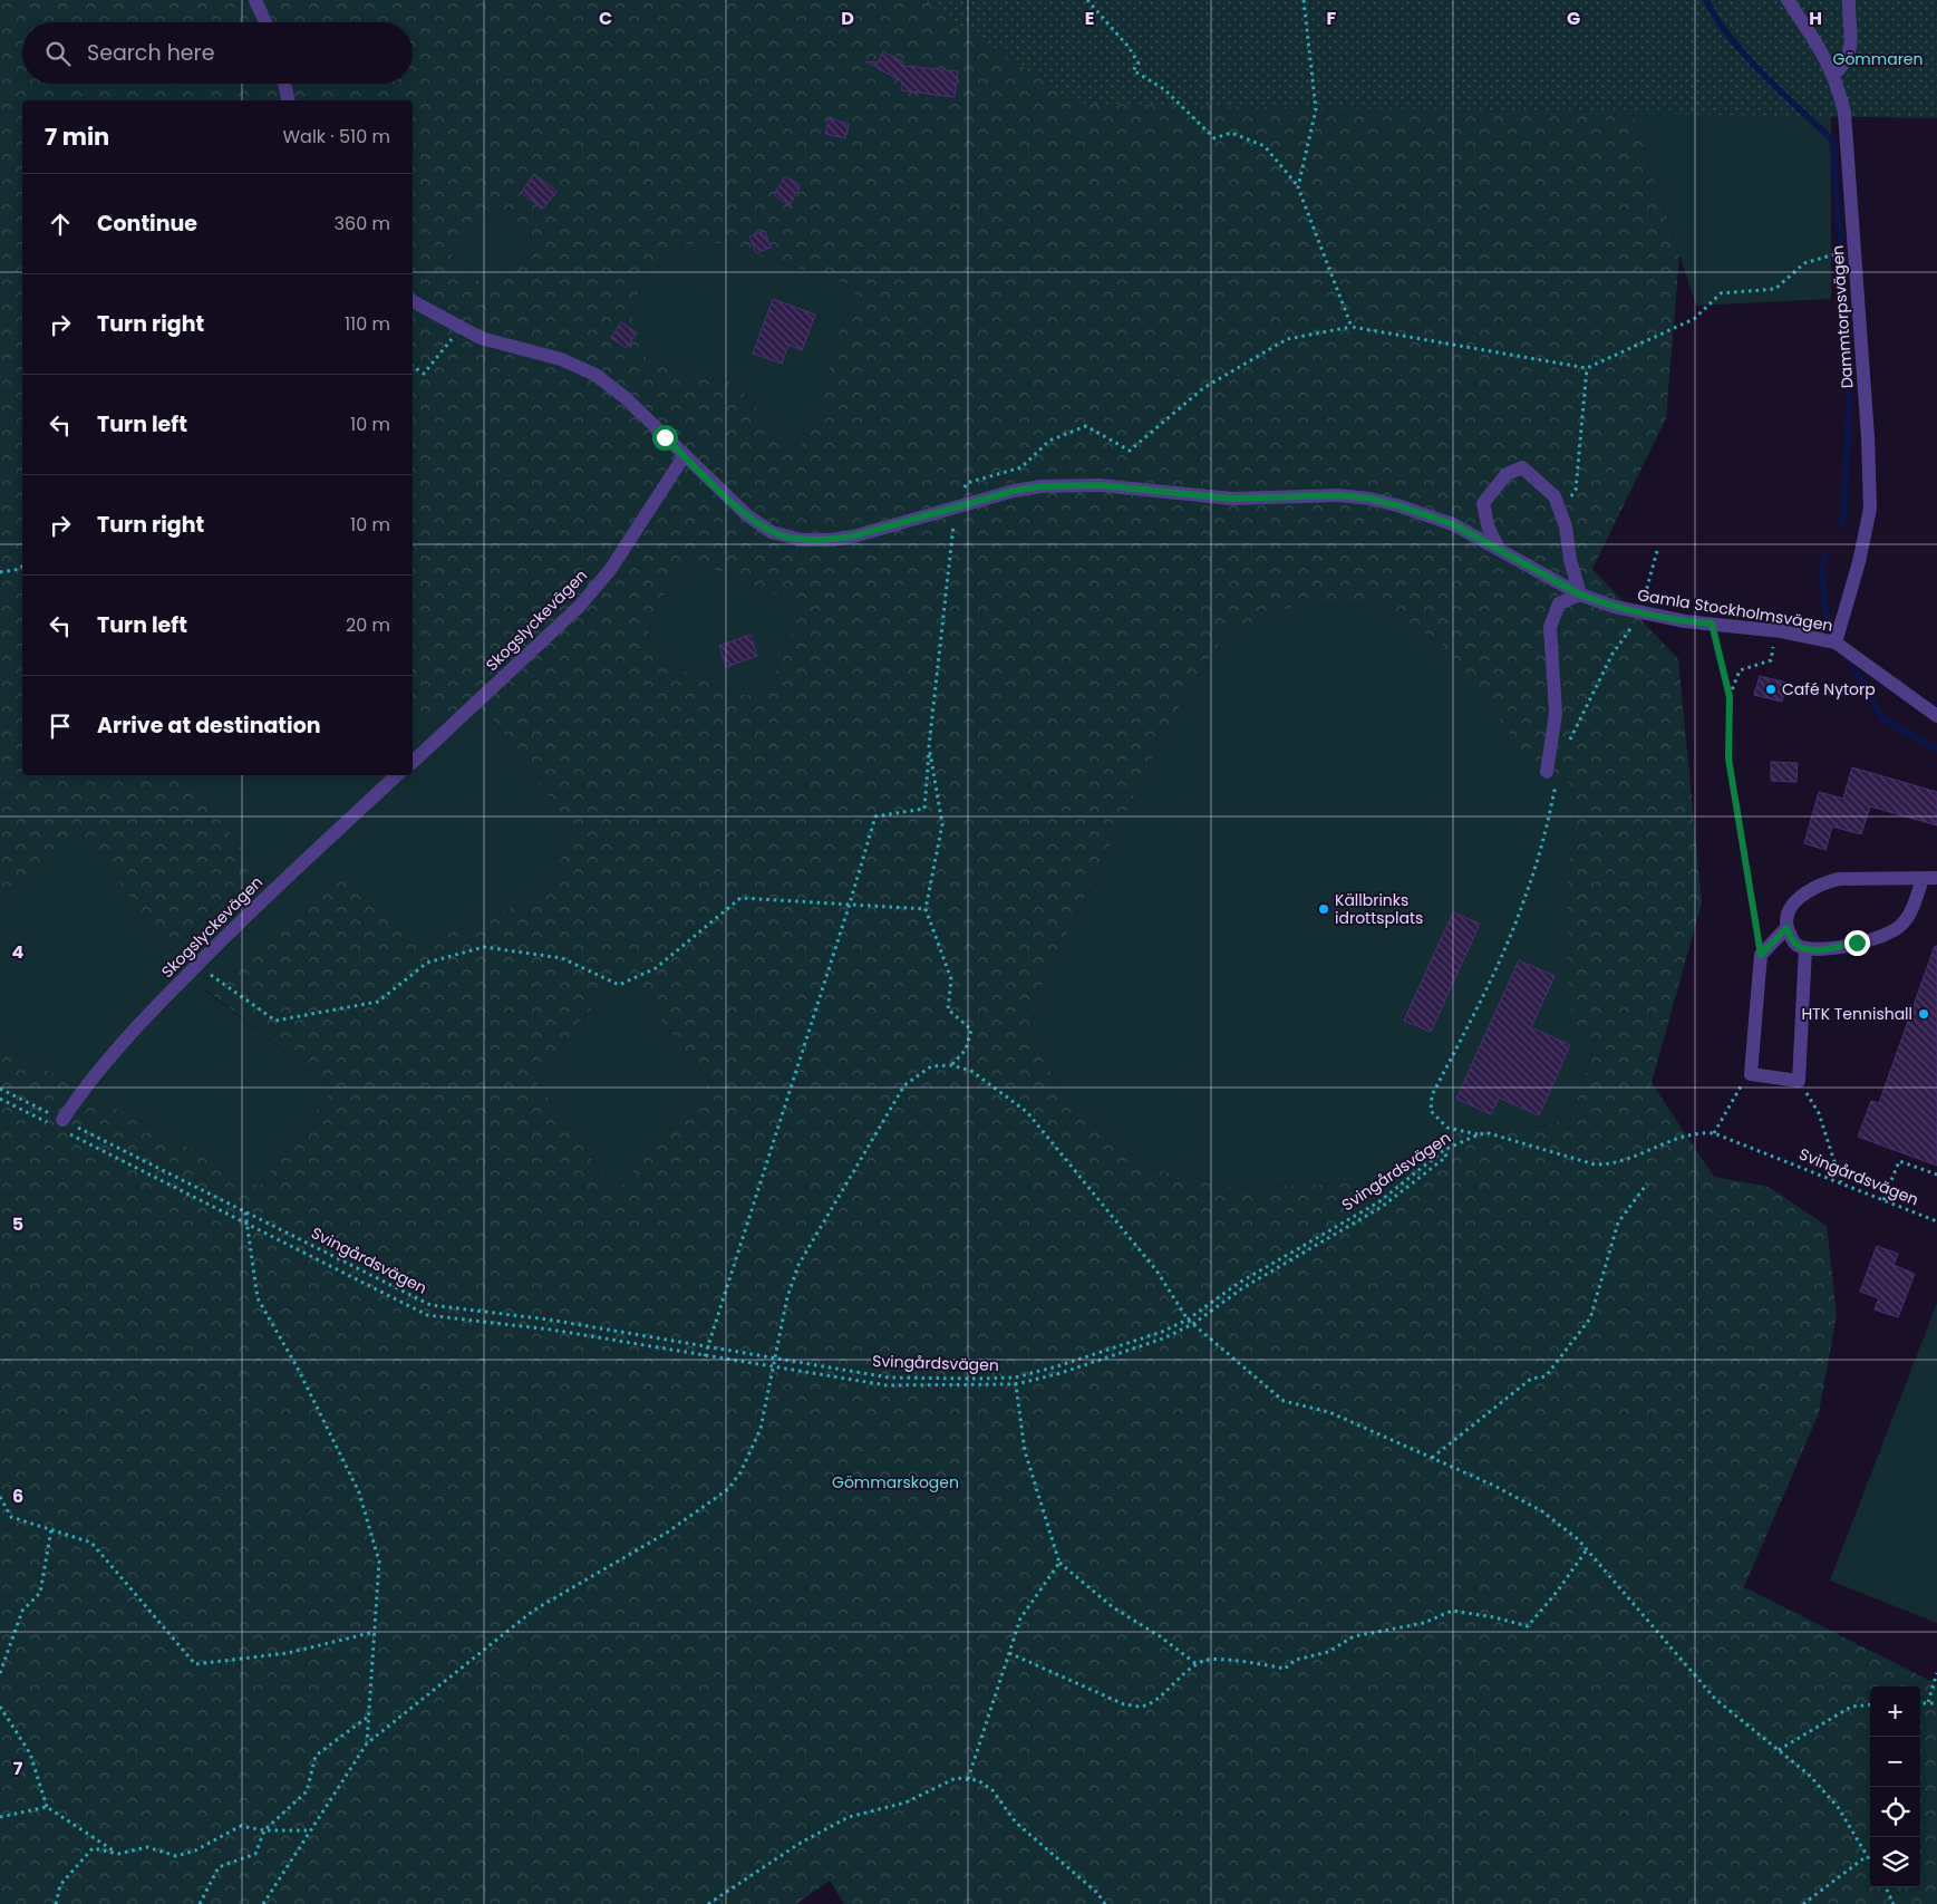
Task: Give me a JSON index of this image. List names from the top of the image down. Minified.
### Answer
{"streets":{"street":["Dammtorpsvägen","Gamla Stockholmsvägen","Skogslyckevägen"],"path":["Svingårdsvägen"]},"crossings":[["Dammtorpsvägen","Gamla Stockholmsvägen"],["Gamla Stockholmsvägen","Skogslyckevägen"],["Skogslyckevägen","Svingårdsvägen"]],"parks":["Gömmaren","Gömmarskogen"],"places":["Café Nytorp","Källbrinks idrottsplats","HTK Tennishall"],"page":{"search":"Search here","heading":["7 min","Walk · 510 m"],"list":[["Continue","360 m"],["Turn right","110 m"],["Turn left","10 m"],["Turn right","10 m"],["Turn left","20 m"],"Arrive at destination"],"map_buttons":["+","−"]},"grid":{"columns":["C","D","E","F","G","H"],"rows":["4","5","6","7"]}}
